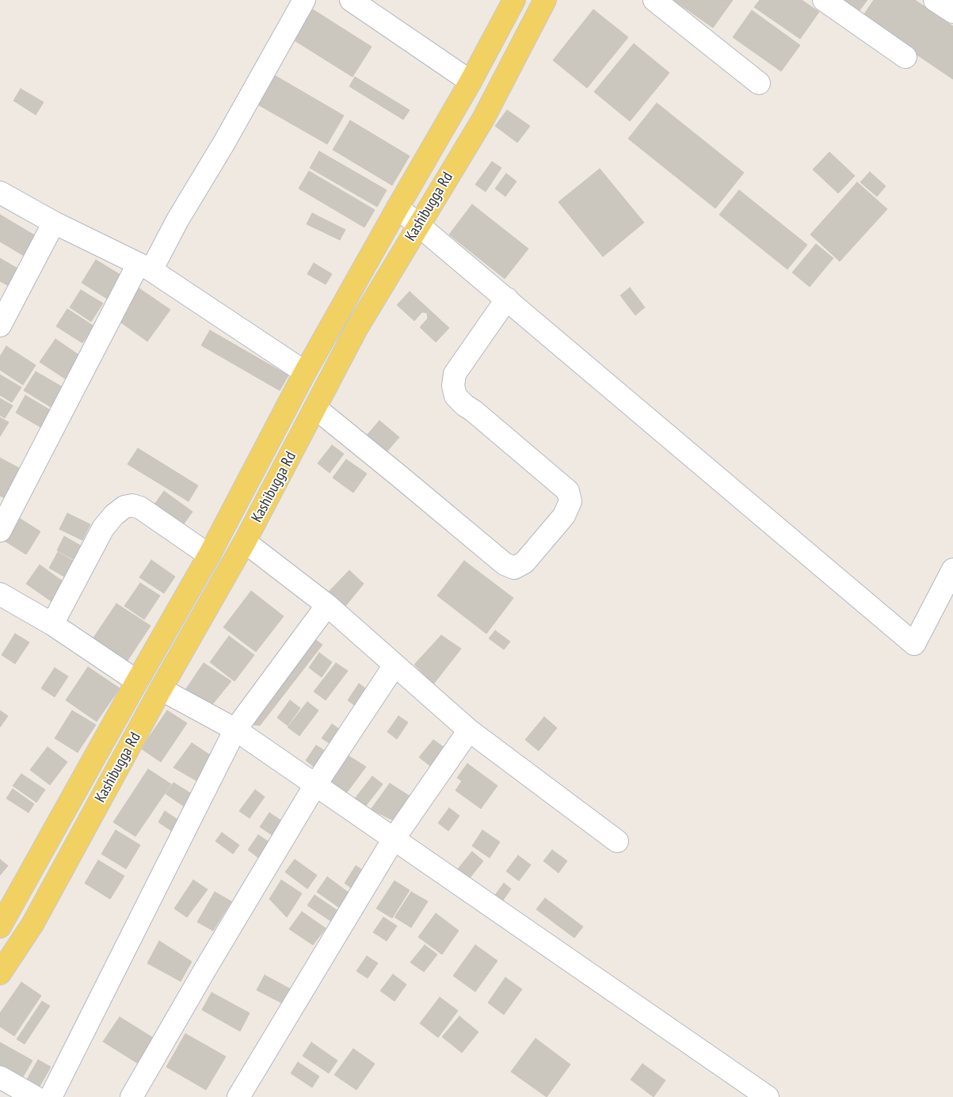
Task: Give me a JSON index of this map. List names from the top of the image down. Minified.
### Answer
{"streets":{"main road":["Kashibugga Rd"]}}
